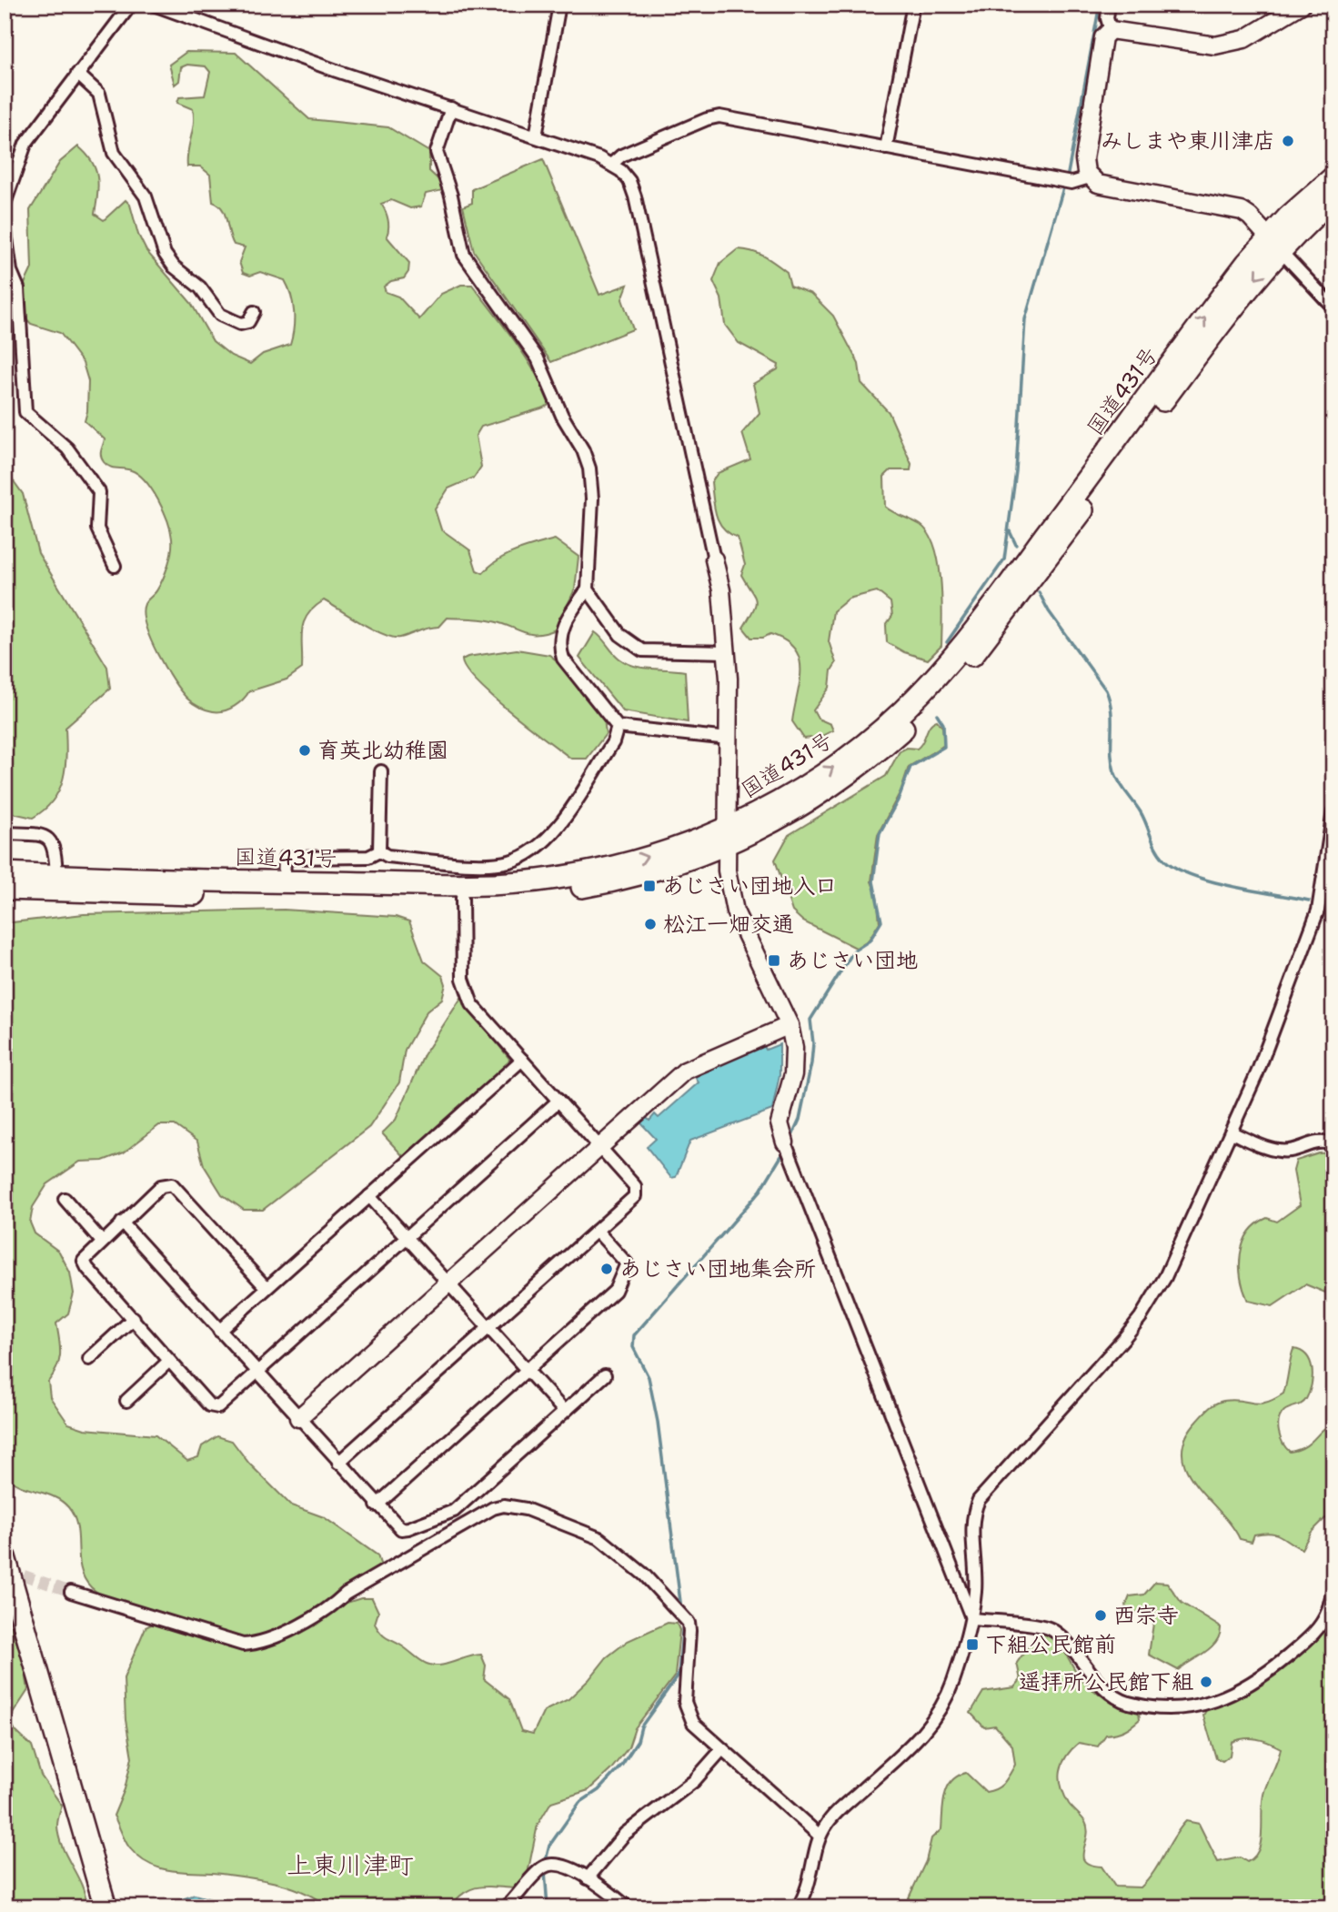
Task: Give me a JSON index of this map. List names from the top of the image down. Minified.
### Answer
{"streets":{"highway":["国道431号"]},"districts":["上東川津町"],"places":{"other":["みしまや東川津店","育英北幼稚園","松江一畑交通","あじさい団地集会所","西宗寺","遥拝所公民館下組"],"transit":["あじさい団地入口","あじさい団地","下組公民館前"]}}
